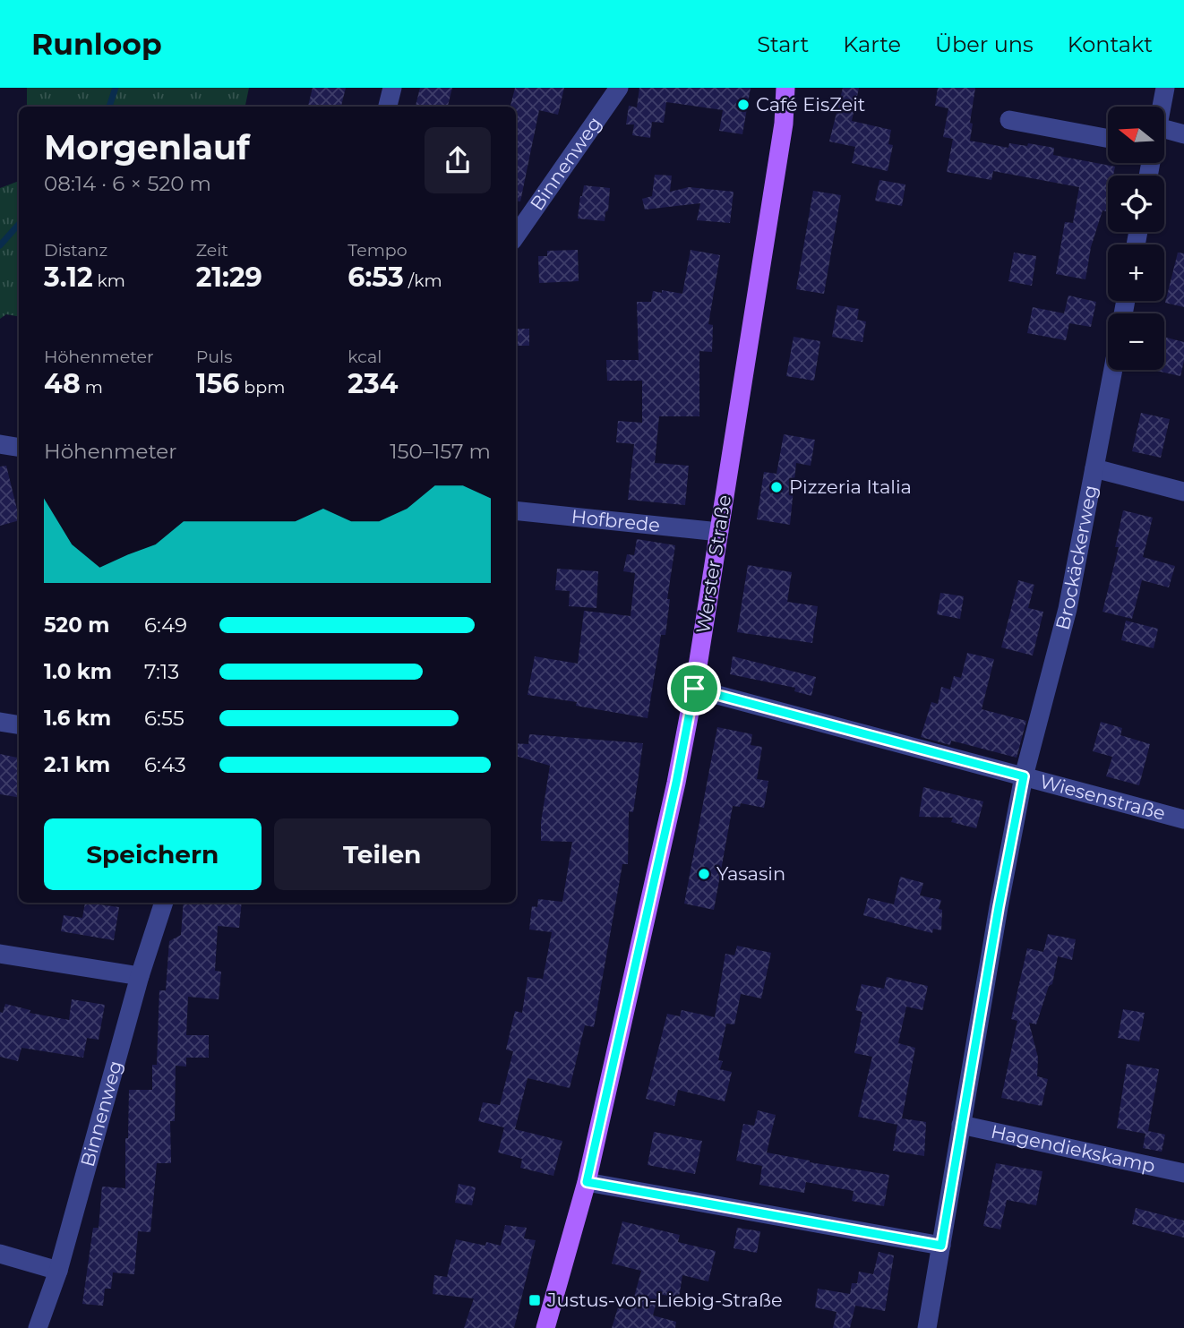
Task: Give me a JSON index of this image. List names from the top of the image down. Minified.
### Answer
{"streets":{"main road":["Werster Straße"],"street":["Binnenweg","Hofbrede","Brockäckerweg","Wiesenstraße","Hagendiekskamp"]},"crossings":[["Hofbrede","Werster Straße"],["Brockäckerweg","Wiesenstraße"],["Brockäckerweg","Hagendiekskamp"],["Werster Straße","Wiesenstraße"]],"places":{"other":["Café EisZeit","Pizzeria Italia","Yasasin"],"transit":["Justus-von-Liebig-Straße"]},"north":"left","page":{"header":"Runloop","nav":["Start","Karte","Über uns","Kontakt"],"map_buttons":["+","−"],"heading":["Morgenlauf","08:14 · 6 × 520 m"],"stats":[["Distanz","3.12 km"],["Zeit","21:29"],["Tempo","6:53 /km"],["Höhenmeter","48 m"],["Puls","156 bpm"],["kcal","234"]],"chart":["Höhenmeter","150–157 m"],"list":[{"name":"520 m","note":"6:49"},{"name":"1.0 km","note":"7:13"},{"name":"1.6 km","note":"6:55"},{"name":"2.1 km","note":"6:43"}],"buttons":["Speichern","Teilen"]}}
